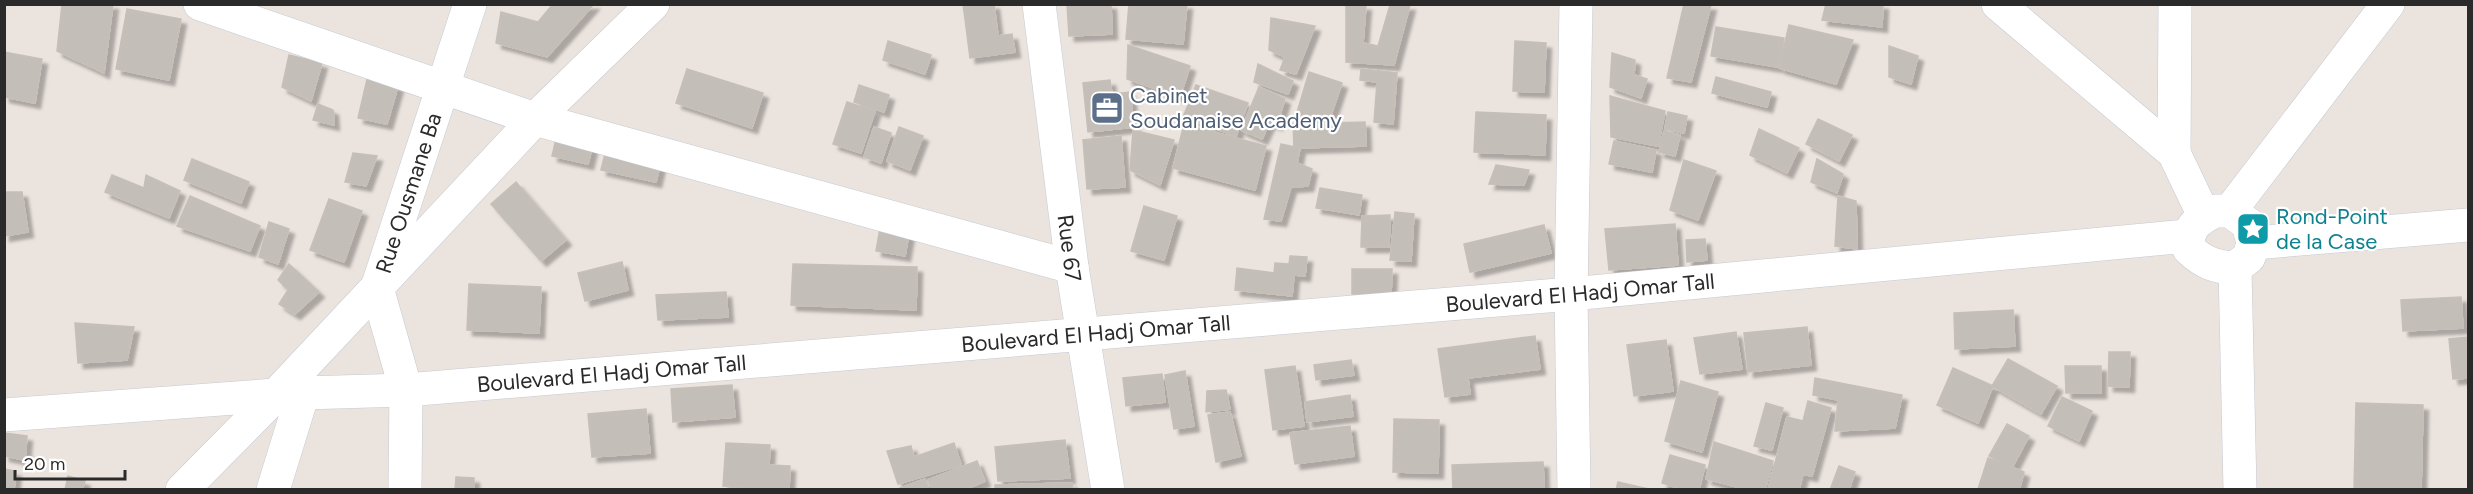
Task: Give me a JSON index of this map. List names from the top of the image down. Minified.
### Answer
{"streets":{"street":["Rue Ousmane Ba","Rue 67","Boulevard El Hadj Omar Tall"]},"crossings":[["Rue Ousmane Ba","Boulevard El Hadj Omar Tall"],["Rue 67","Boulevard El Hadj Omar Tall"]],"places":{"office":["Cabinet Soudanaise Academy"],"place":["Rond-Point de la Case"]},"scale_bar":"20 m"}
